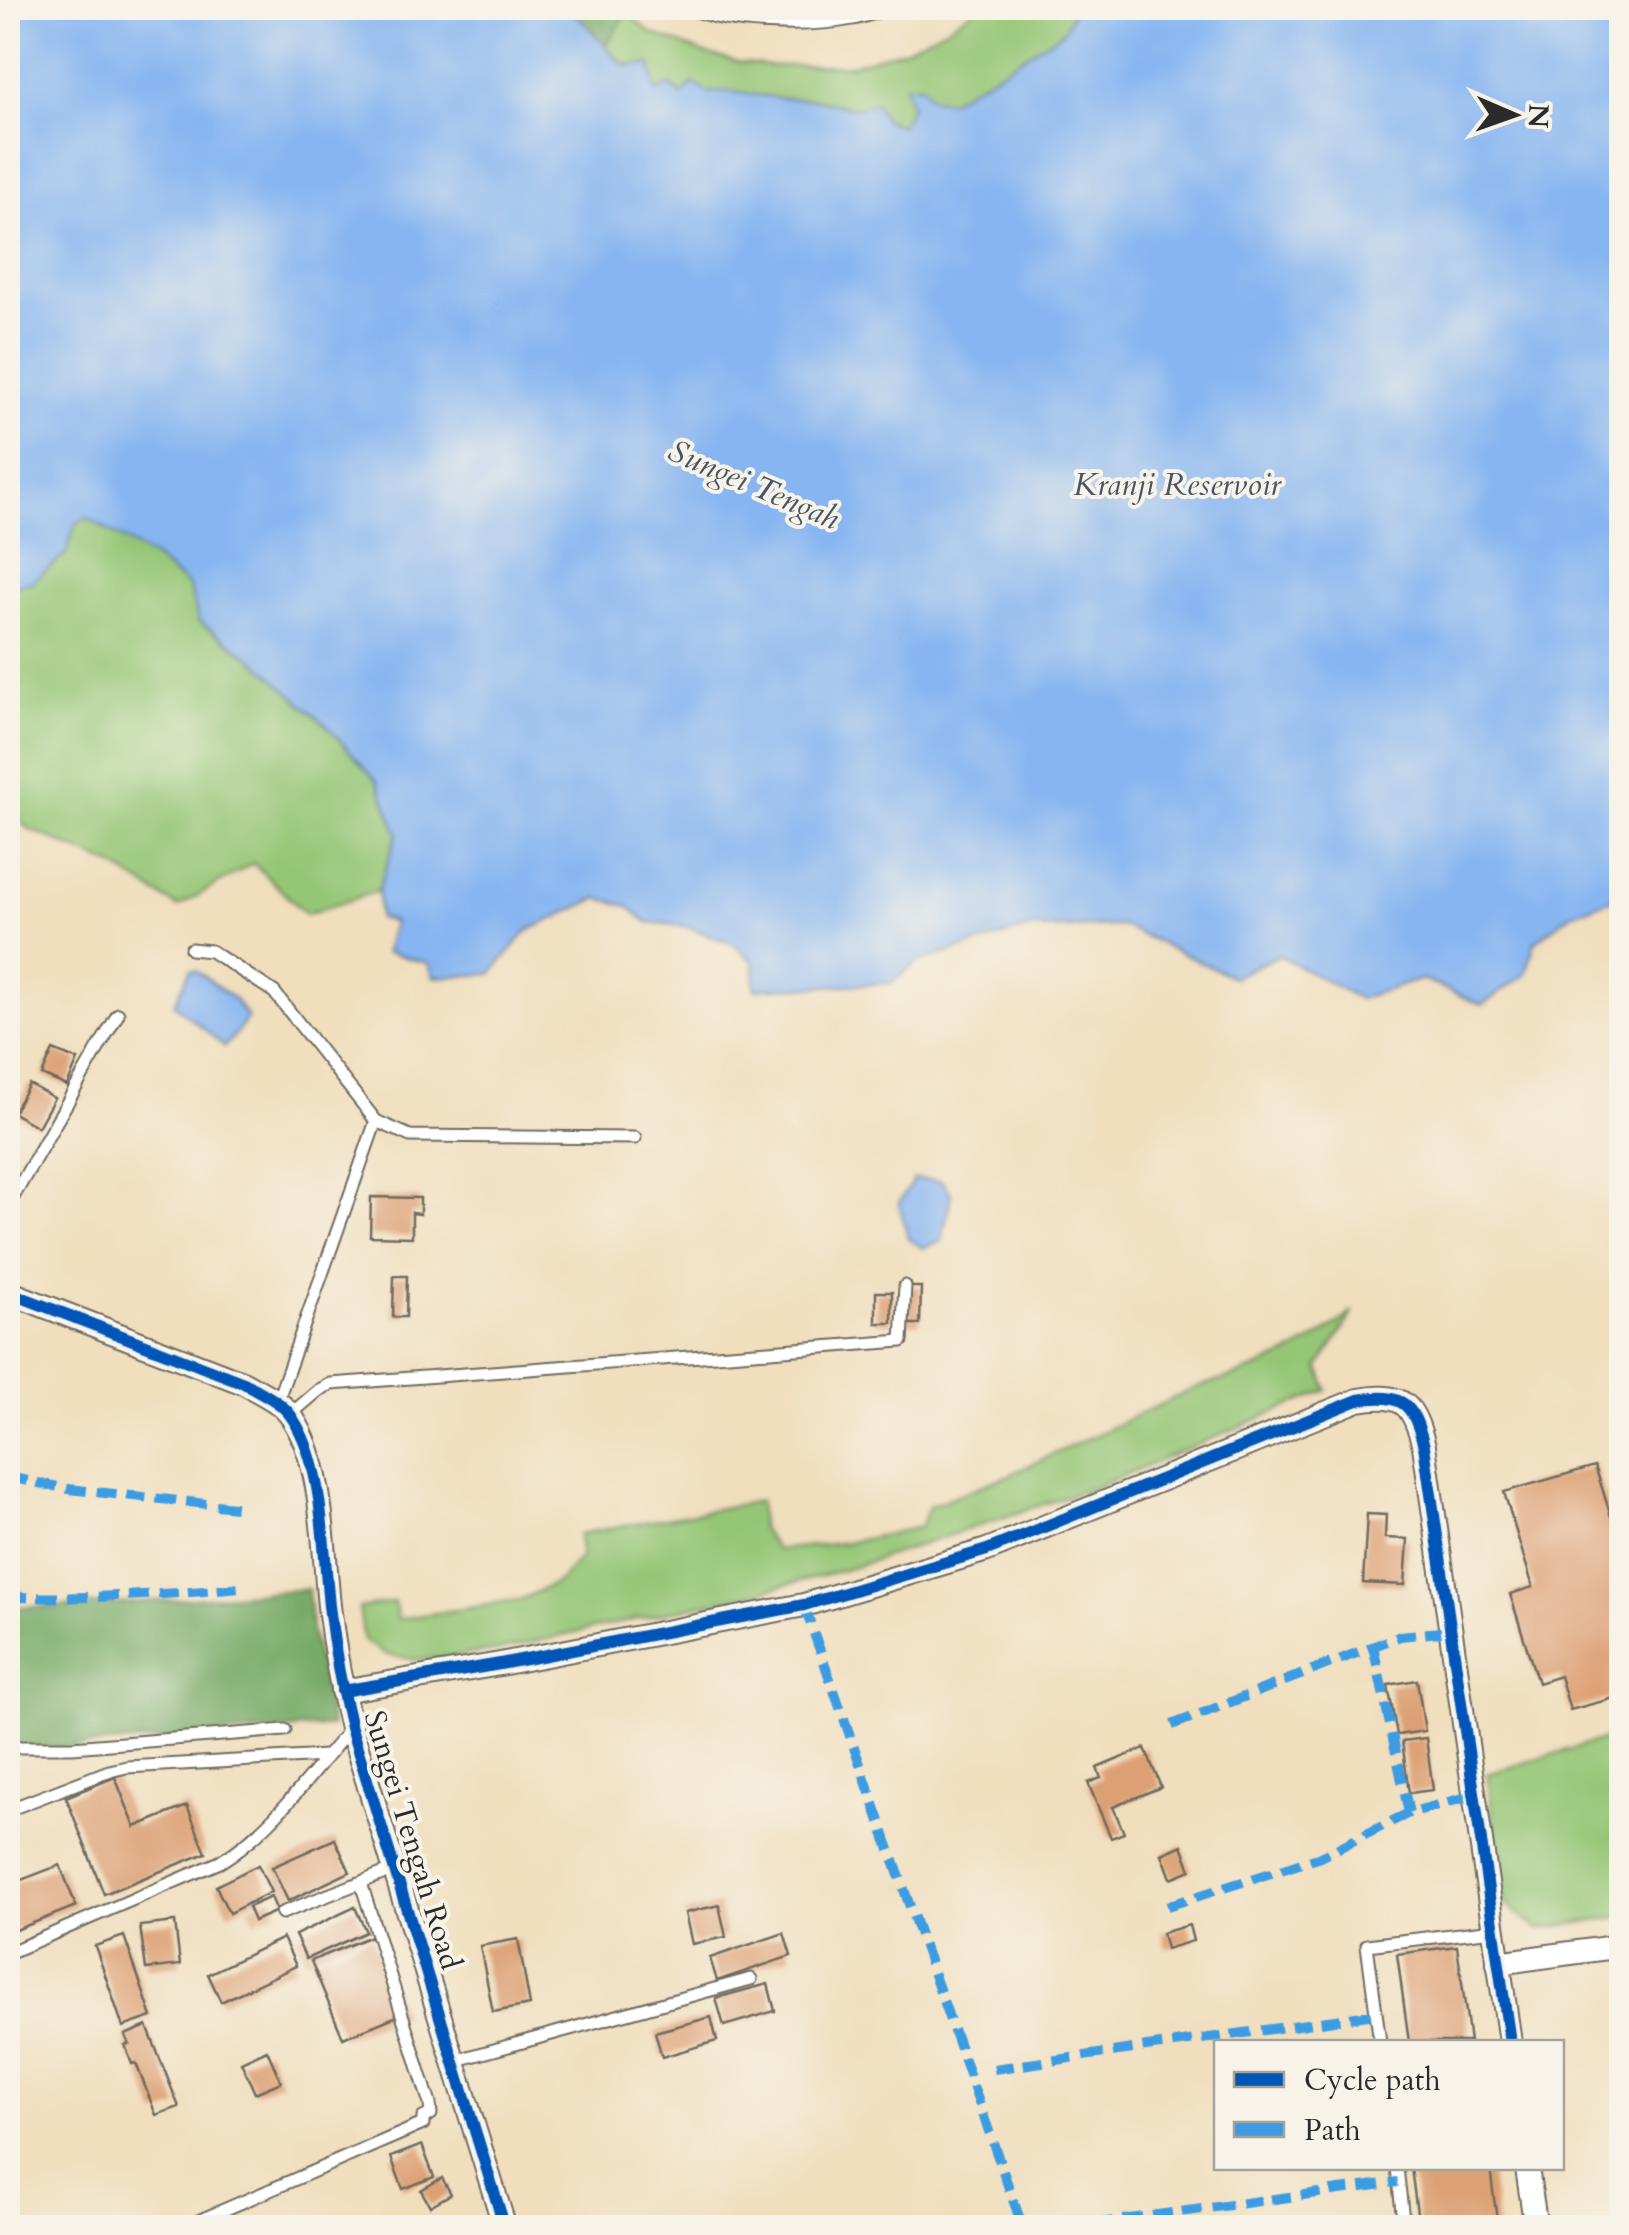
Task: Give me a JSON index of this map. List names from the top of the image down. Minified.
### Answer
{"streets":{"street":["Sungei Tengah Road"]},"water":["Sungei Tengah","Kranji Reservoir"],"legend":["Cycle path","Path"],"north":"right"}
